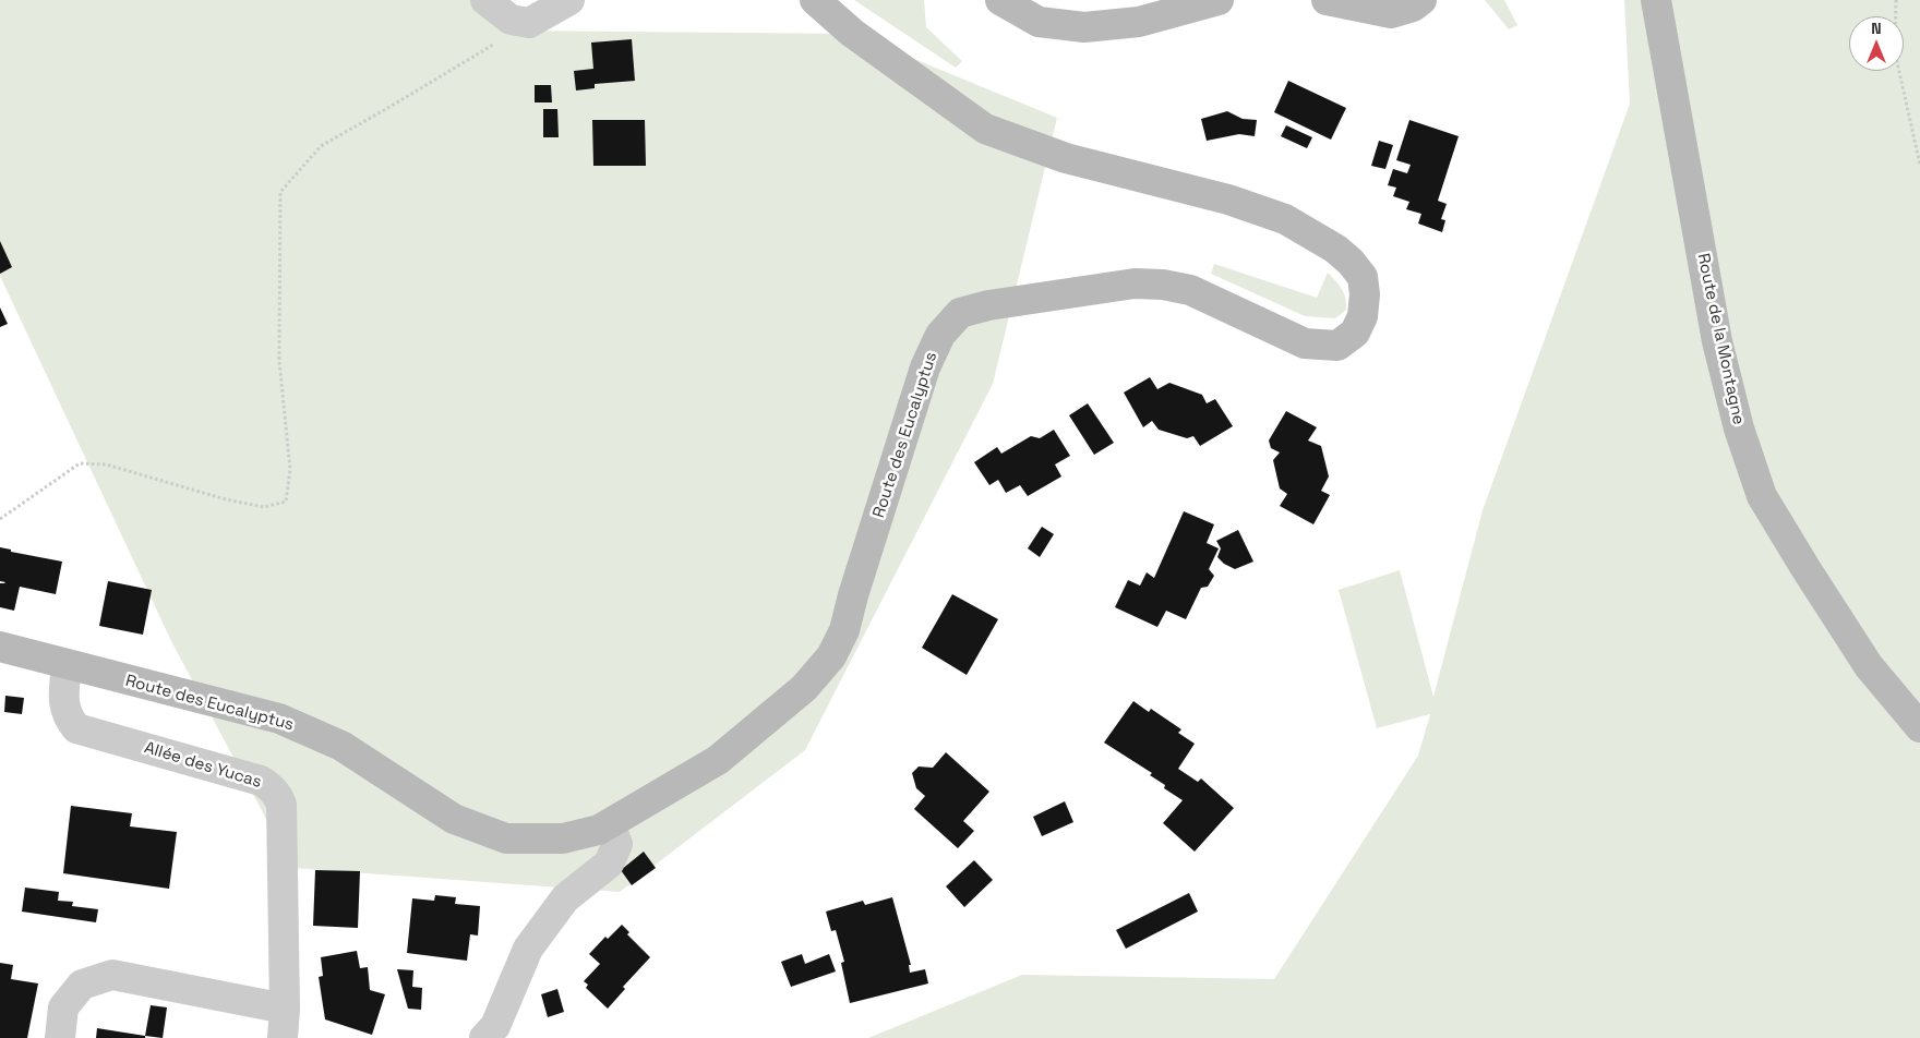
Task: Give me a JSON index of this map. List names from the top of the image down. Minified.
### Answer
{"streets":{"main road":["Route de la Montagne","Route des Eucalyptus"],"street":["Allée des Yucas"]},"crossings":[["Route des Eucalyptus","Allée des Yucas"]],"north":"top"}
